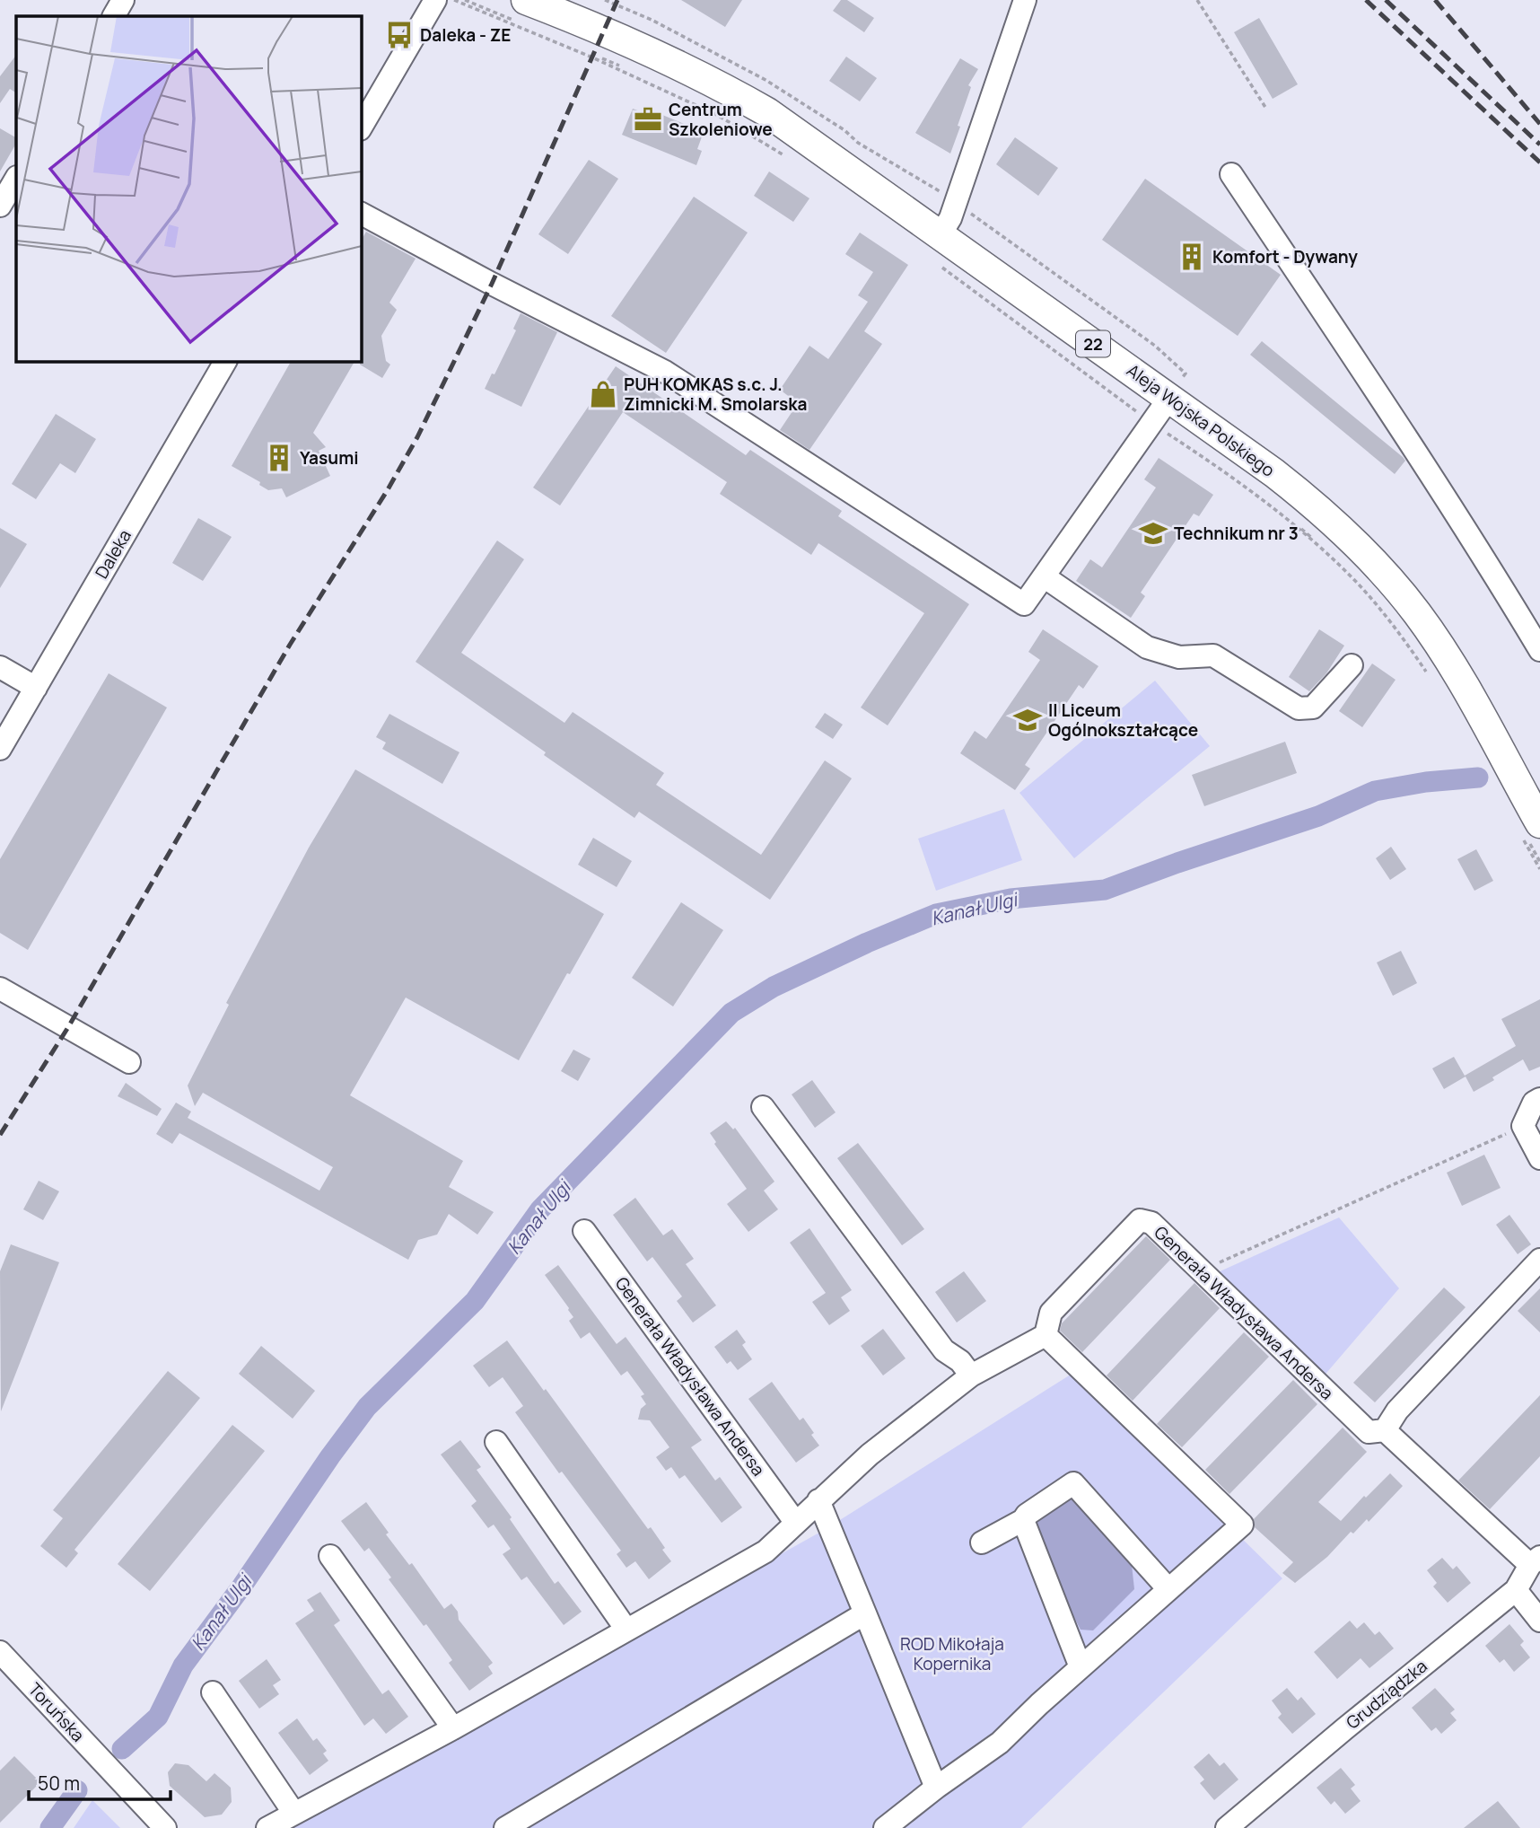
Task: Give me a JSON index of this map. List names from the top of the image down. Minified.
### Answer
{"streets":{"main road":["22","Aleja Wojska Polskiego"],"street":["Daleka","Generała Władysława Andersa","Grudziądzka","Toruńska"]},"crossings":[["Generała Władysława Andersa","Grudziądzka"]],"water":["Kanał Ulgi"],"parks":["ROD Mikołaja Kopernika"],"places":{"bus stop":["Daleka - ZE"],"office":["Centrum Szkoleniowe"],"building":["Komfort - Dywany","Yasumi"],"shop":["PUH KOMKAS s.c. J. Zimnicki M. Smolarska"],"school or university":["Technikum nr 3","II Liceum Ogólnokształcące"]},"scale_bar":"50 m"}
